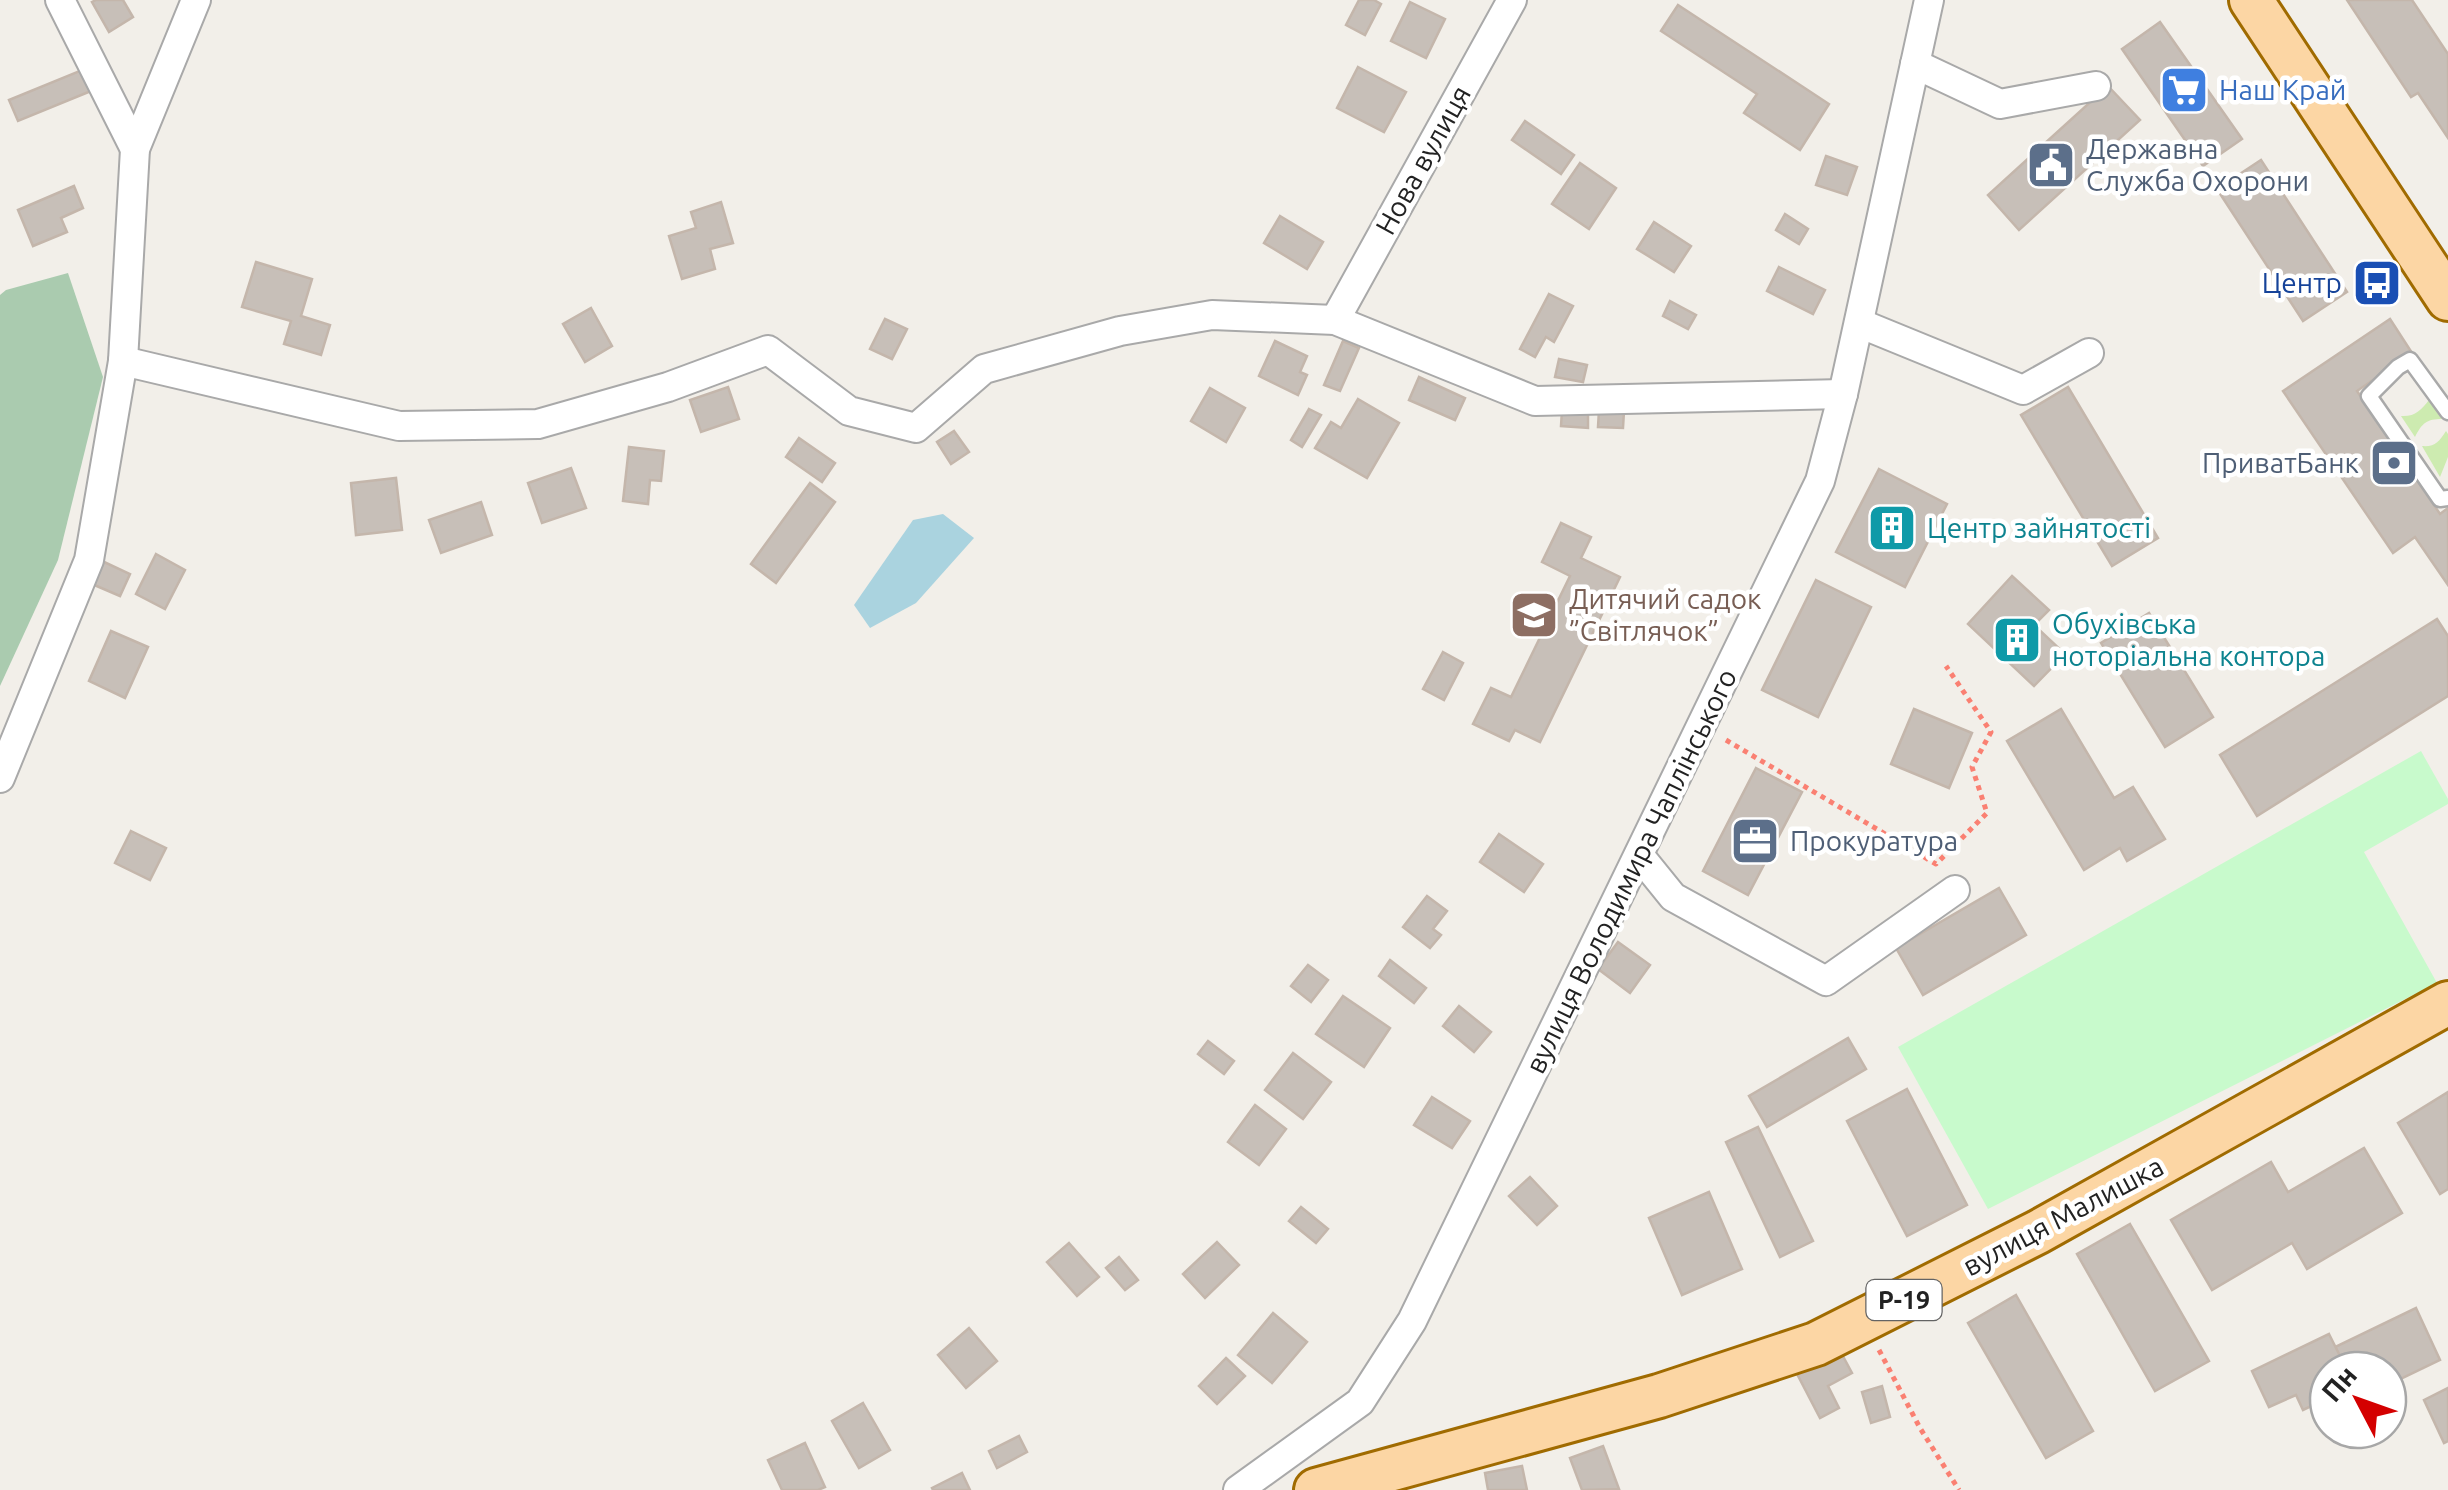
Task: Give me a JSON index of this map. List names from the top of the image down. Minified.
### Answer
{"streets":{"main road":["вулиця Малишка","Р-19"],"street":["Нова вулиця","вулиця Володимира Чаплінського"]},"places":{"supermarket":["Наш Край"],"public building":["Державна Служба Охорони"],"bus stop":["Центр"],"bank":["ПриватБанк"],"building":["Центр зайнятості","Обухівська ноторіальна контора"],"school or university":["Дитячий садок ”Світлячок”"],"office":["Прокуратура"]},"north":"top left"}
